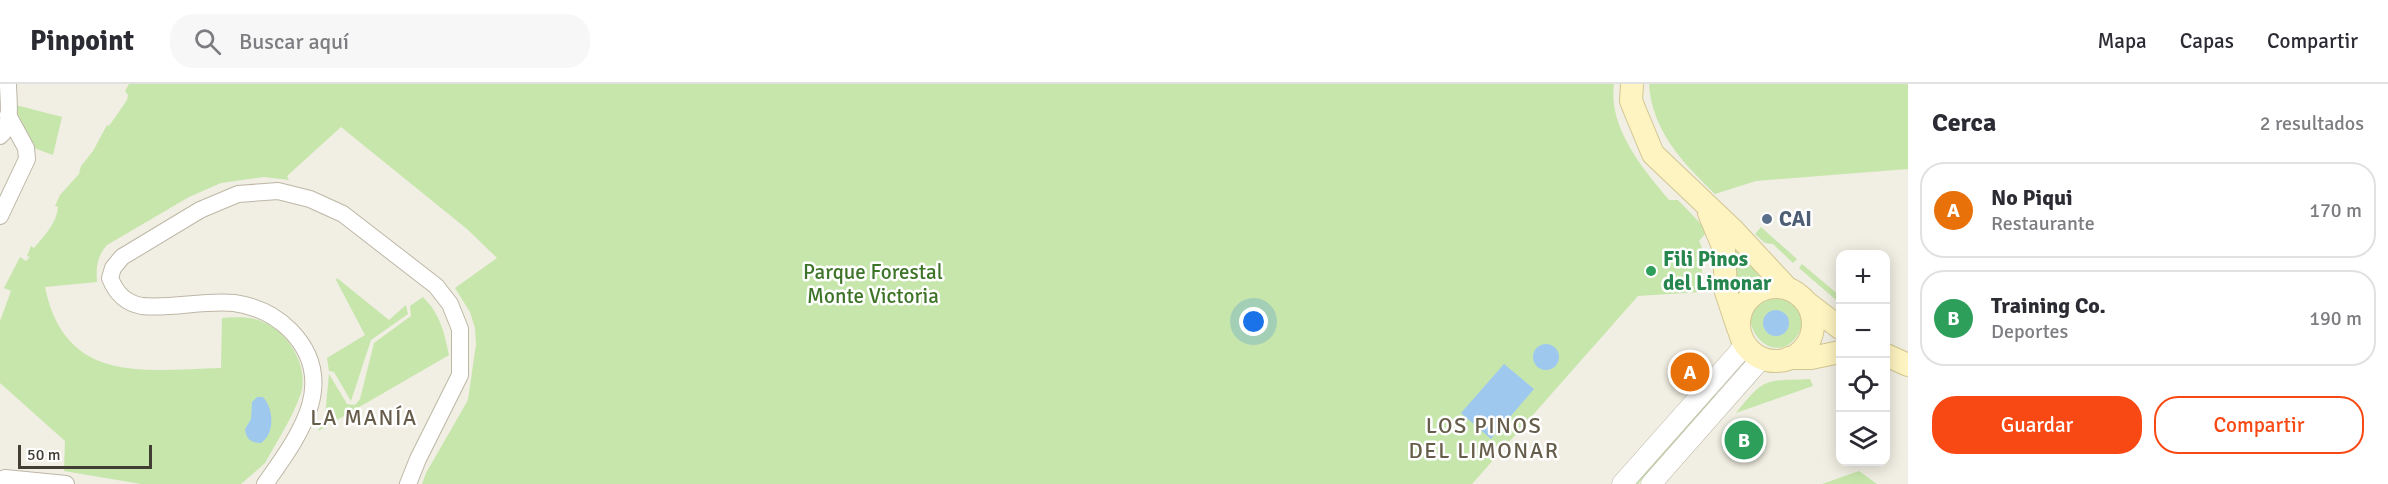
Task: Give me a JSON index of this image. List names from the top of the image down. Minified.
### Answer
{"districts":["LA MANÍA","LOS PINOS DEL LIMONAR"],"parks":["Parque Forestal Monte Victoria"],"places":["CAI","Fili Pinos del Limonar"],"scale_bar":"50 m","page":{"header":"Pinpoint","search":"Buscar aquí","nav":["Mapa","Capas","Compartir"],"heading":["Cerca","2 resultados"],"list":[{"mark":"A","name":"No Piqui","note":"Restaurante","value":"170 m"},{"mark":"B","name":"Training Co.","note":"Deportes","value":"190 m"}],"map_buttons":["+","−"],"pins":["A","B"],"buttons":["Guardar","Compartir"],"scale":"50 m"}}
